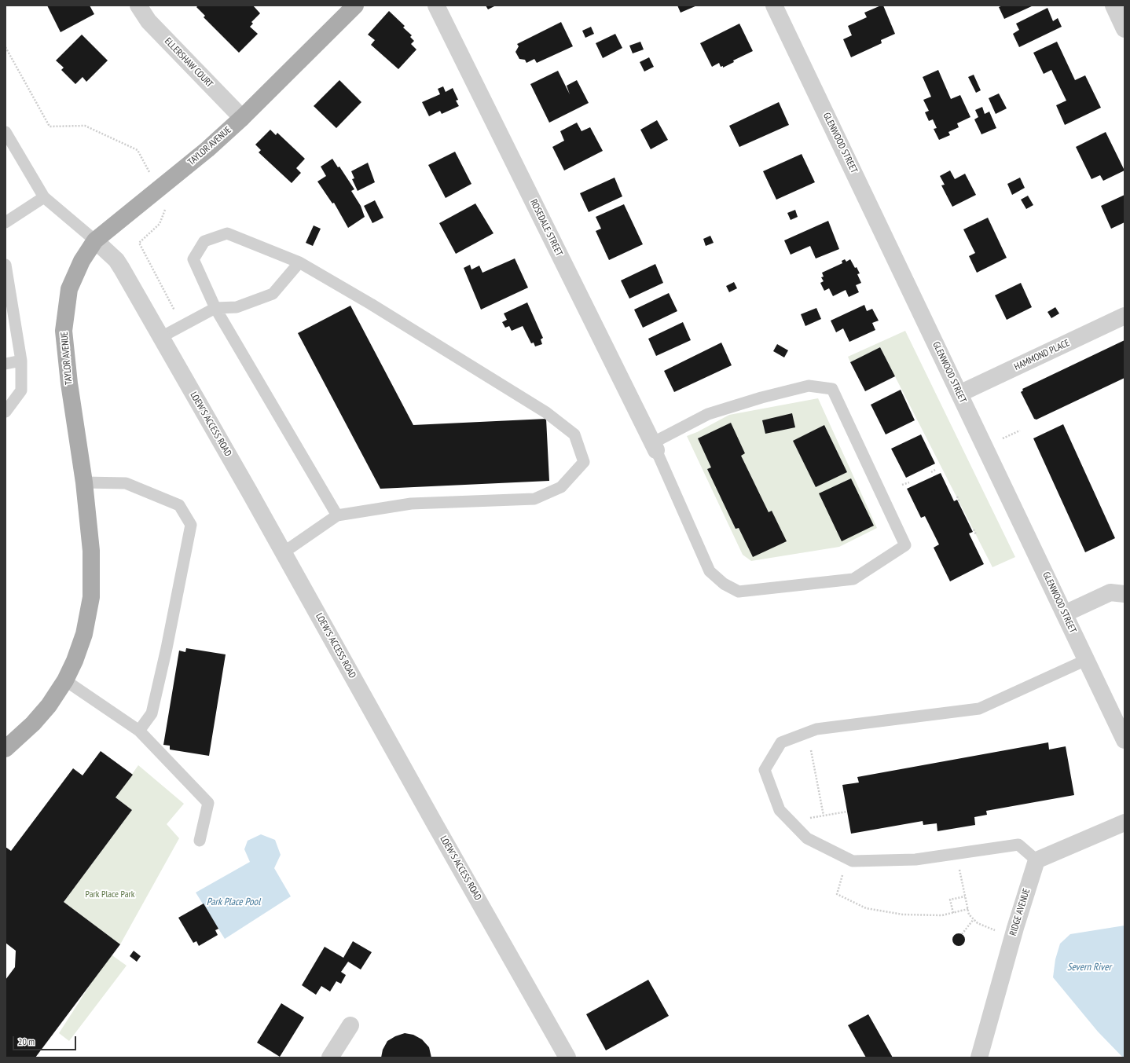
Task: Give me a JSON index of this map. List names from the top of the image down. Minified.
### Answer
{"streets":{"main road":["TAYLOR AVENUE"],"street":["ELLERSHAW COURT","GLENWOOD STREET","ROSEDALE STREET","HAMMOND PLACE","LOEW'S ACCESS ROAD","RIDGE AVENUE"]},"crossings":[["ELLERSHAW COURT","TAYLOR AVENUE"],["GLENWOOD STREET","HAMMOND PLACE"],["TAYLOR AVENUE","LOEW'S ACCESS ROAD"]],"water":["Park Place Pool","Severn River"],"parks":["Park Place Park"],"scale_bar":"20 m"}
